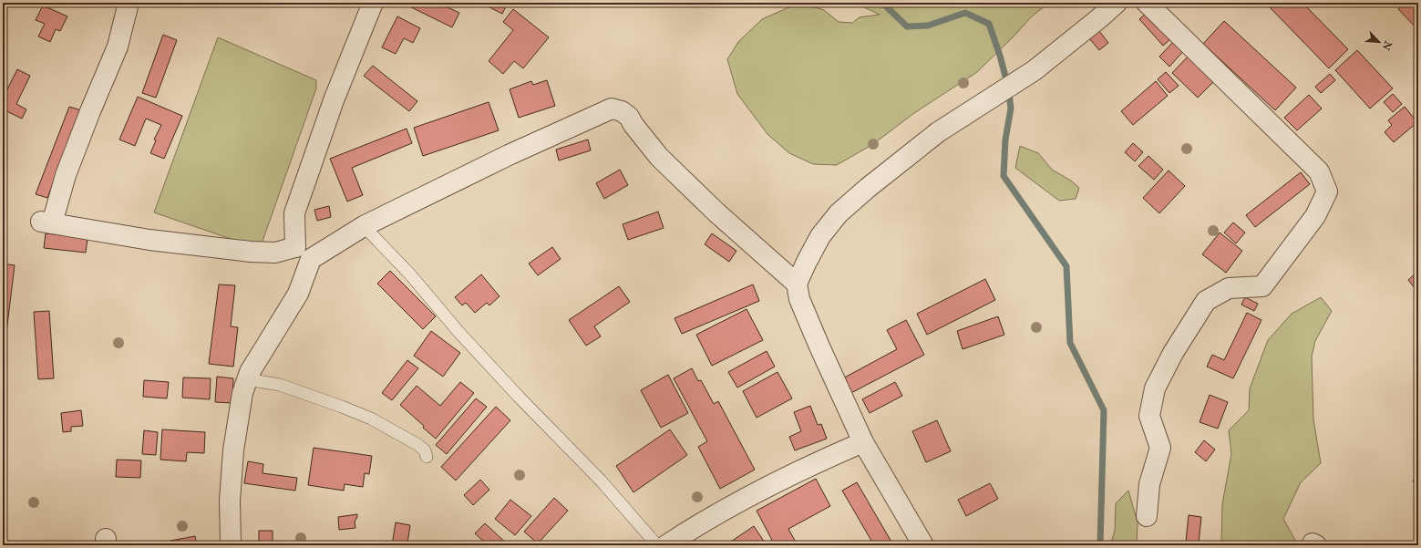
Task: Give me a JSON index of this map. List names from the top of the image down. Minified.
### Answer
{"north":"bottom right"}
